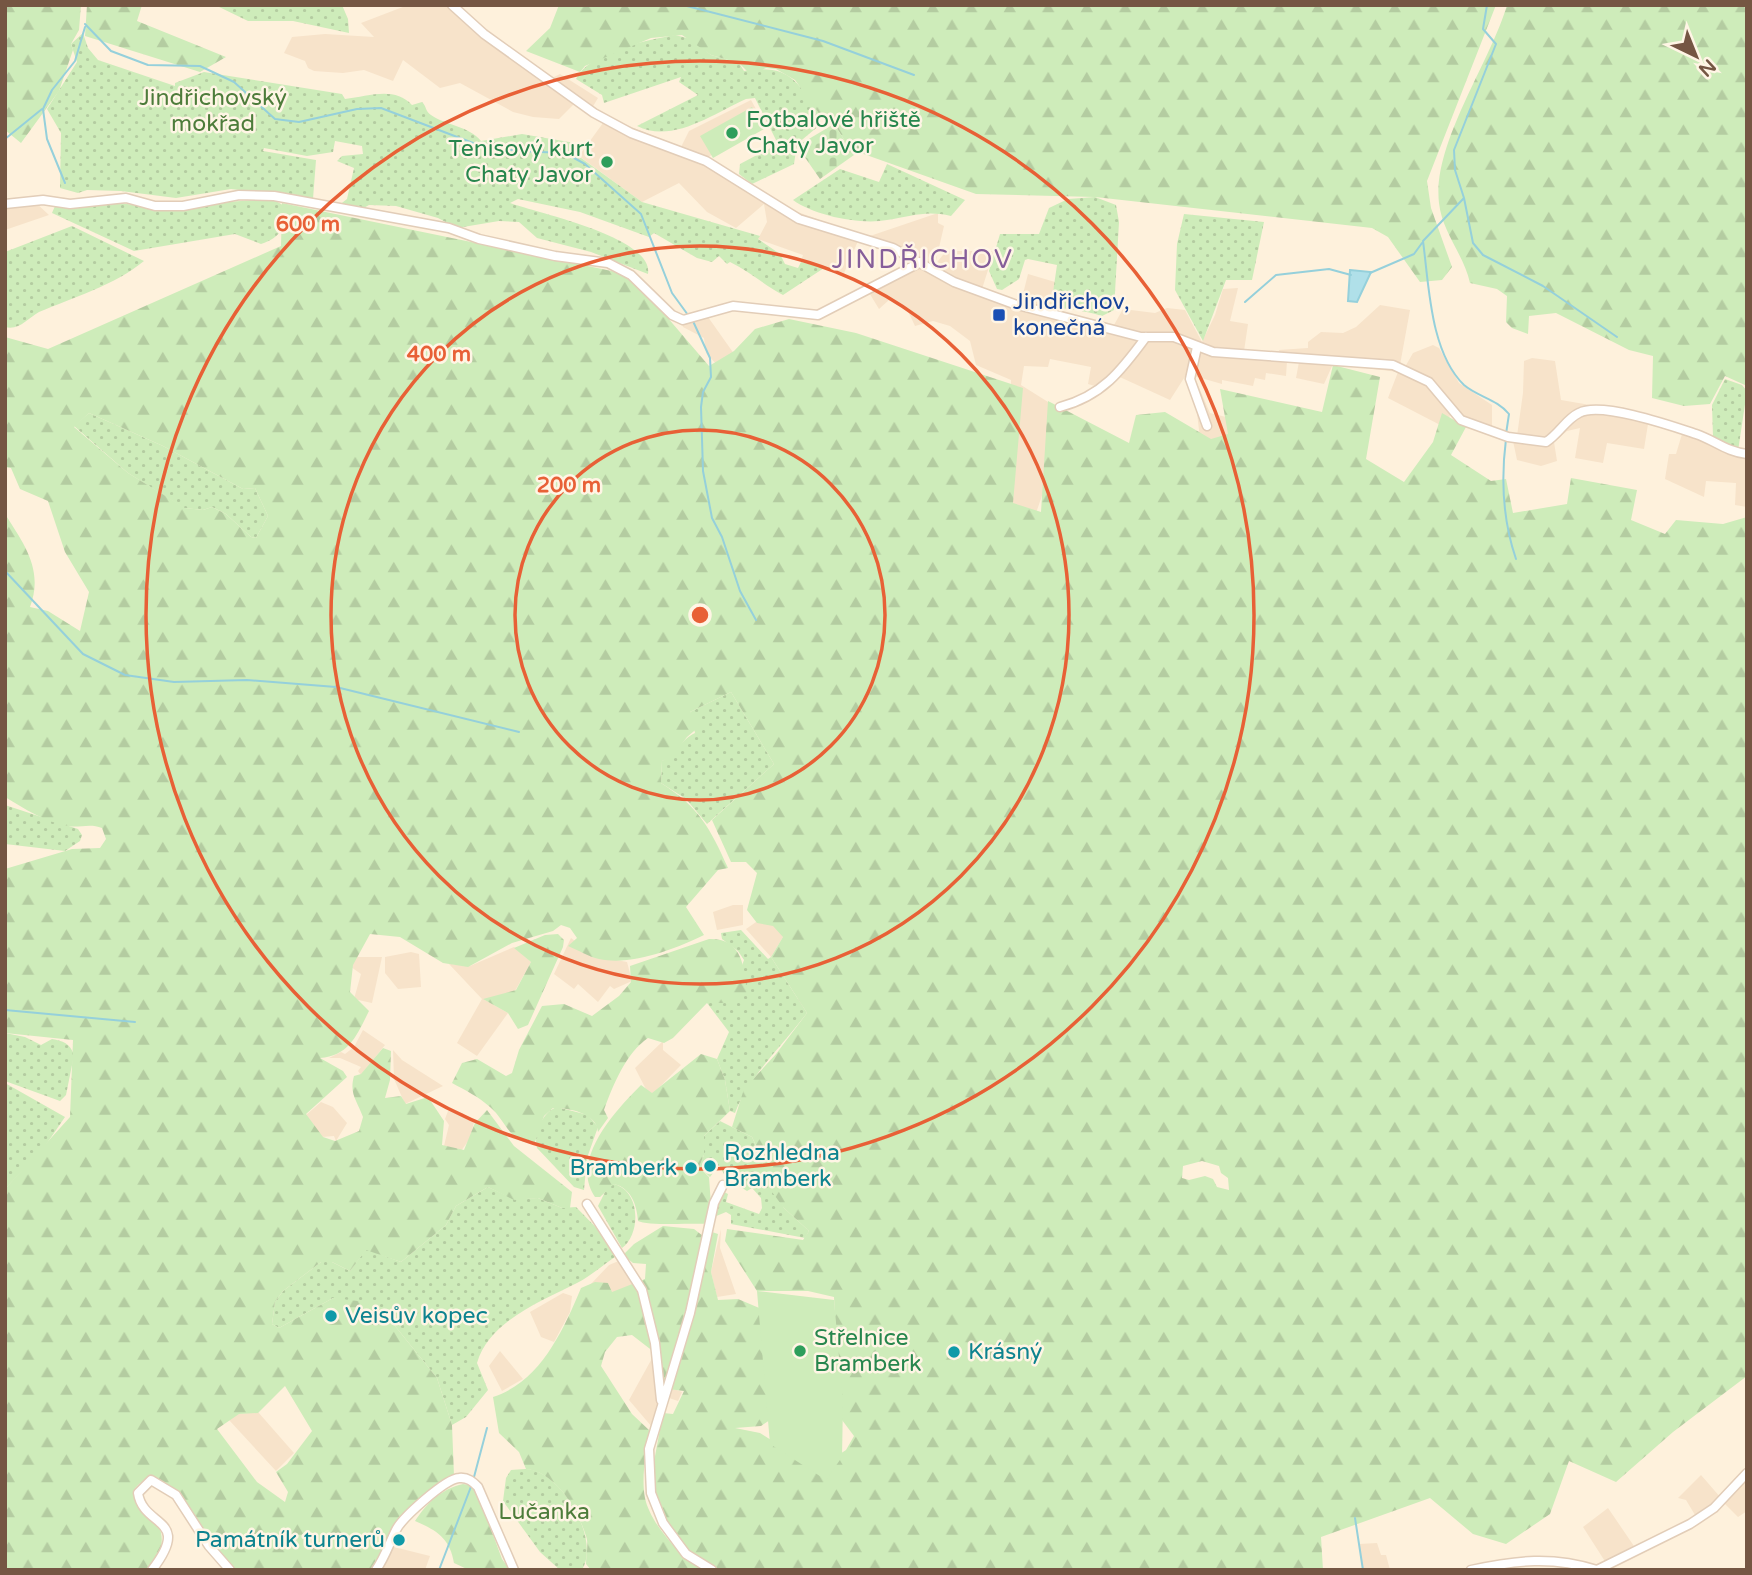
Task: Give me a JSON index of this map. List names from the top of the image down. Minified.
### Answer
{"districts":["JINDŘICHOV"],"parks":["Jindřichovský mokřad","Lučanka"],"places":{"other":["Fotbalové hřiště Chaty Javor","Tenisový kurt Chaty Javor","Rozhledna Bramberk","Bramberk","Veisův kopec","Střelnice Bramberk","Krásný","Památník turnerů"],"transit":["Jindřichov, konečná"]},"north":"bottom right","rings":["600 m","400 m","200 m"]}
